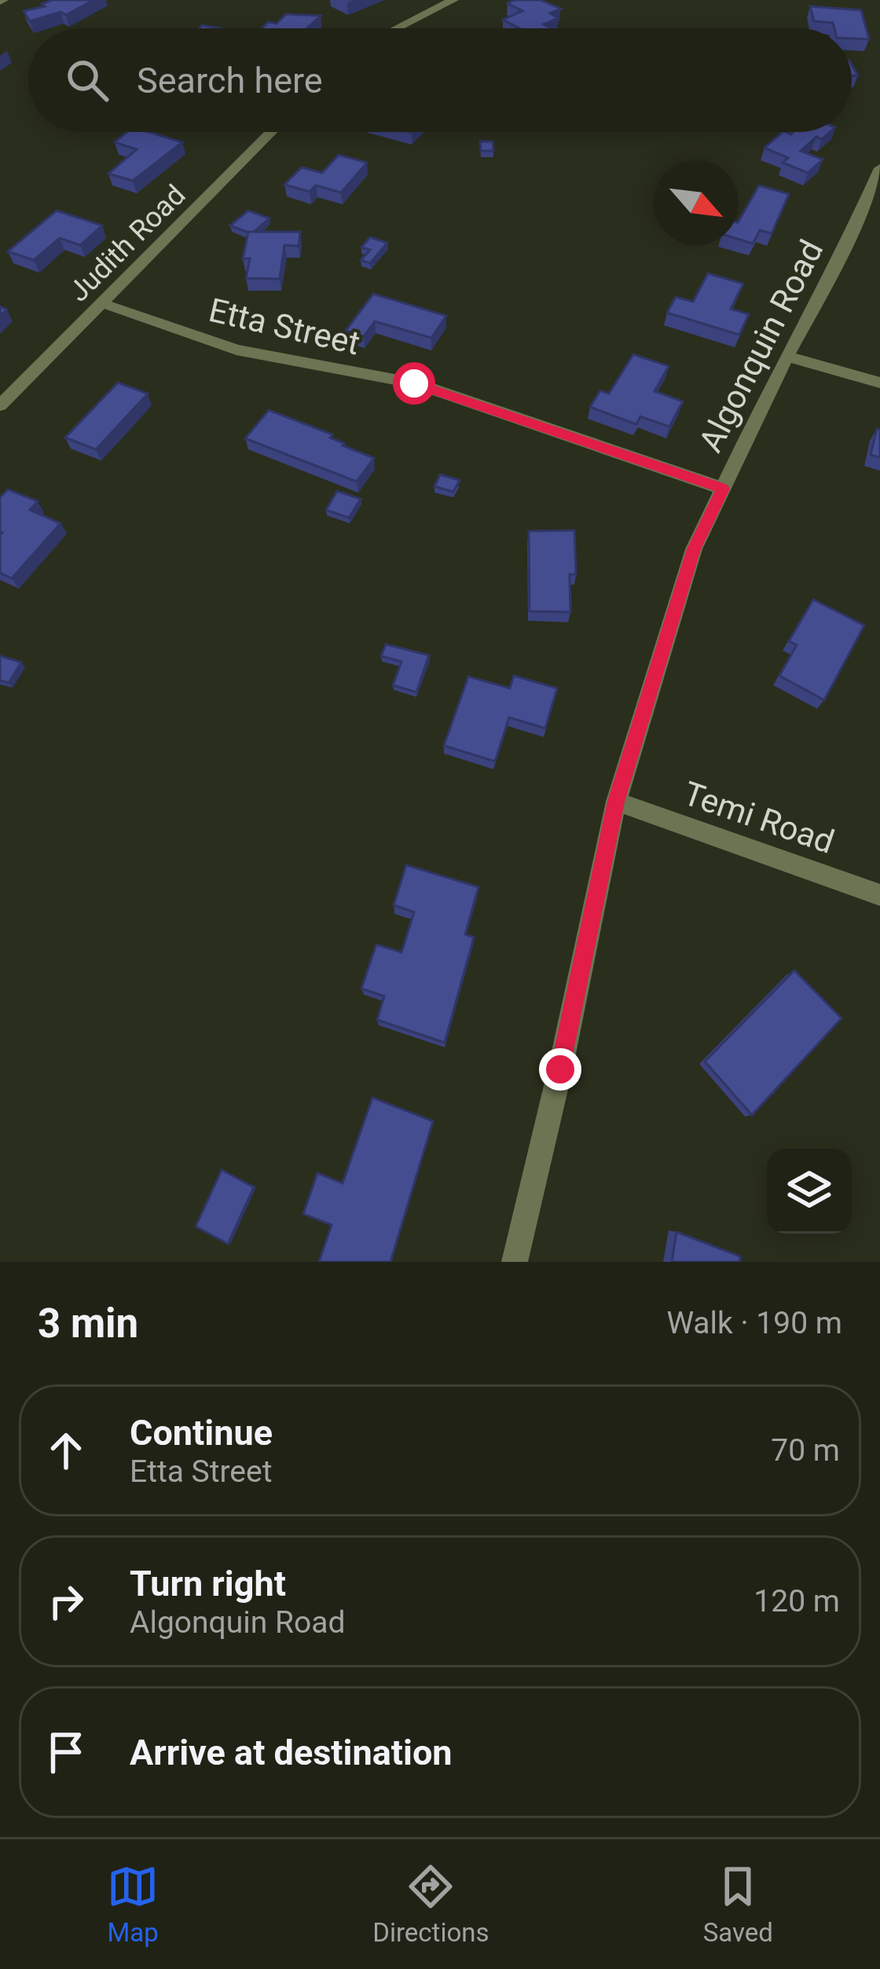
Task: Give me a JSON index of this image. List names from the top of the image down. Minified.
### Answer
{"streets":{"street":["Judith Road","Etta Street","Algonquin Road","Temi Road"]},"crossings":[["Judith Road","Etta Street"],["Etta Street","Algonquin Road"],["Algonquin Road","Temi Road"]],"north":"bottom right","page":{"search":"Search here","heading":["3 min","Walk · 190 m"],"list":[["Continue","Etta Street","70 m"],["Turn right","Algonquin Road","120 m"],"Arrive at destination"],"nav":["Map","Directions","Saved"]}}
